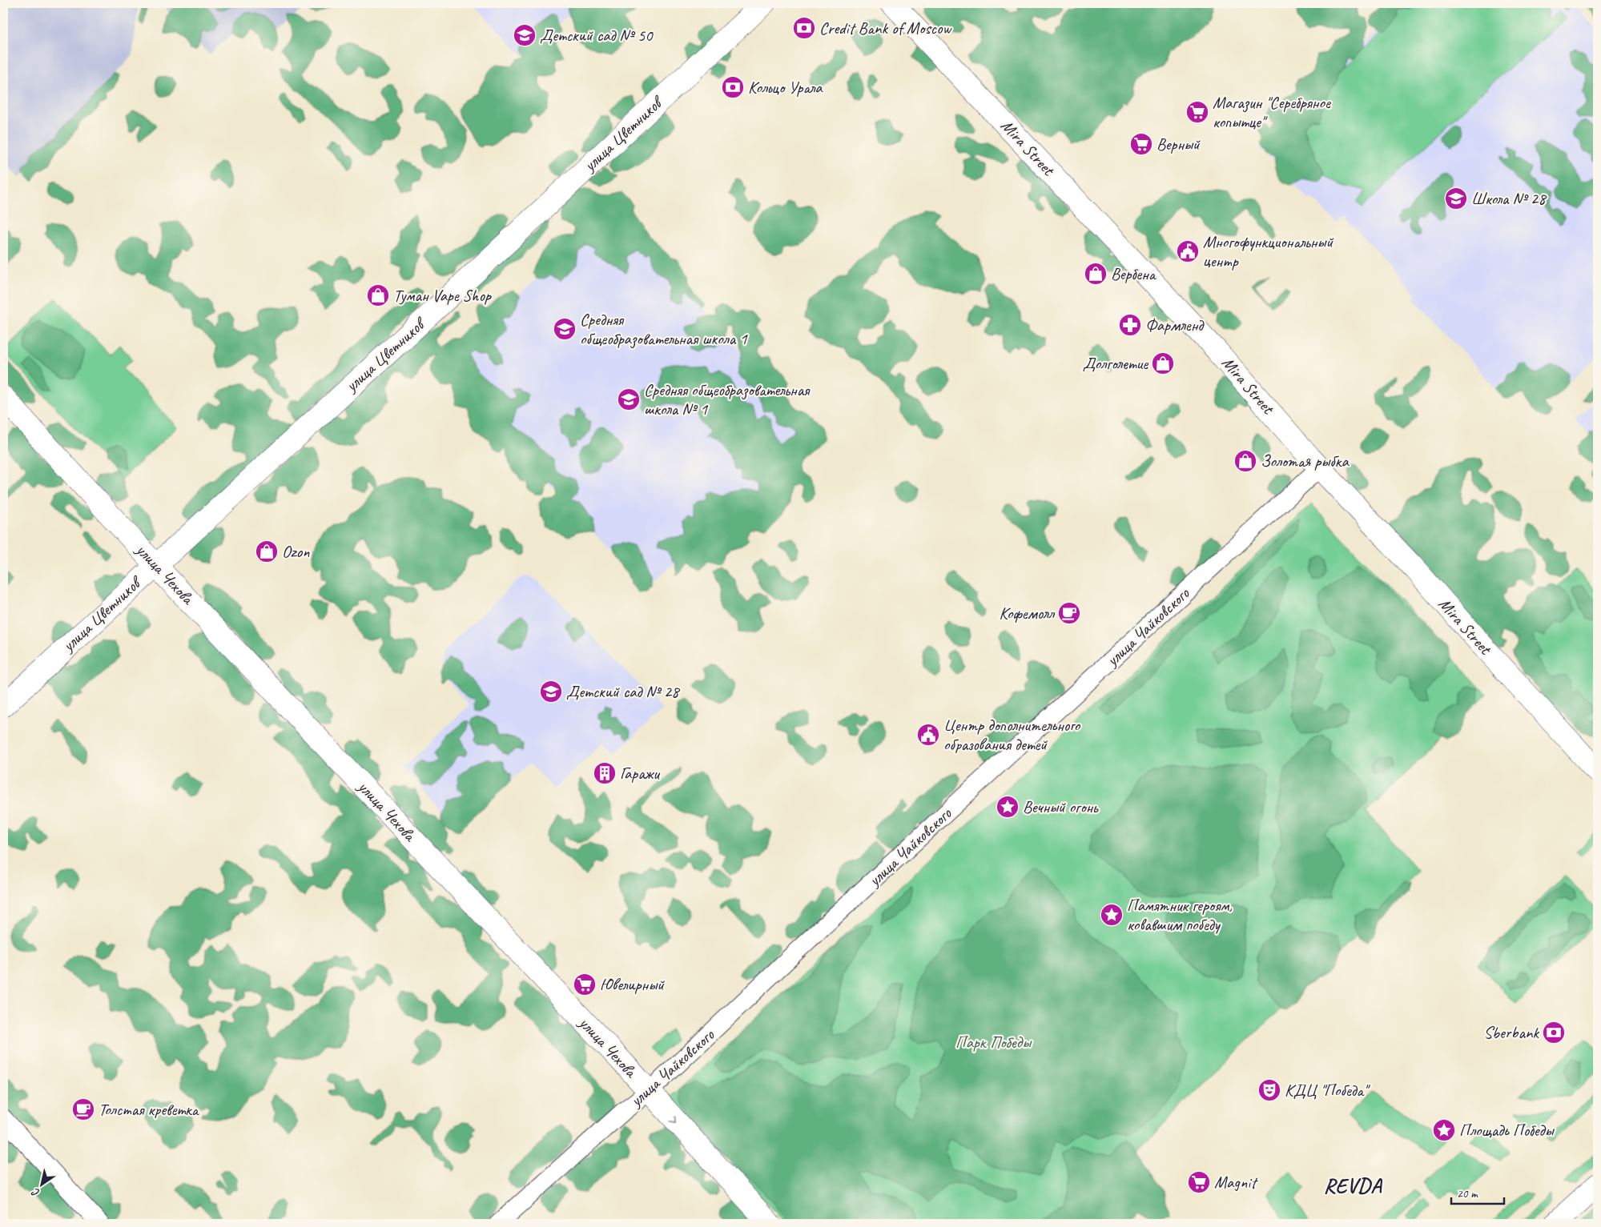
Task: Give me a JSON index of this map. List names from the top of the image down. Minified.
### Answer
{"streets":{"street":["улица Цветников","Mira Street","улица Чехова","улица Чайковского"]},"crossings":[["улица Цветников","улица Чехова"],["Mira Street","улица Чайковского"],["улица Чехова","улица Чайковского"]],"districts":["REVDA"],"parks":["Парк Победы"],"places":{"bank":["Credit Bank of Moscow","Кольцо Урала","Sberbank"],"school or university":["Детский сад № 50","Школа № 28","Средняя общеобразовательная школа 1","Средняя общеобразовательная школа № 1","Детский сад № 28"],"supermarket":["Магазин \"Серебряное копытце\"","Верный","Ювелирный","Magnit"],"public building":["Многофункциональный центр","Центр дополнительного образования детей"],"shop":["Вербена","Туман Vape Shop","Долголетие","Золотая рыбка","Ozon"],"pharmacy":["Фармленд"],"cafe":["Кофемолл","Толстая креветка"],"building":["Гаражи"],"place":["Вечный огонь","Памятник героям, ковавшим победу","Площадь Победы"],"theatre":["КДЦ \"Победа\""]},"scale_bar":"20 m","north":"bottom left"}
